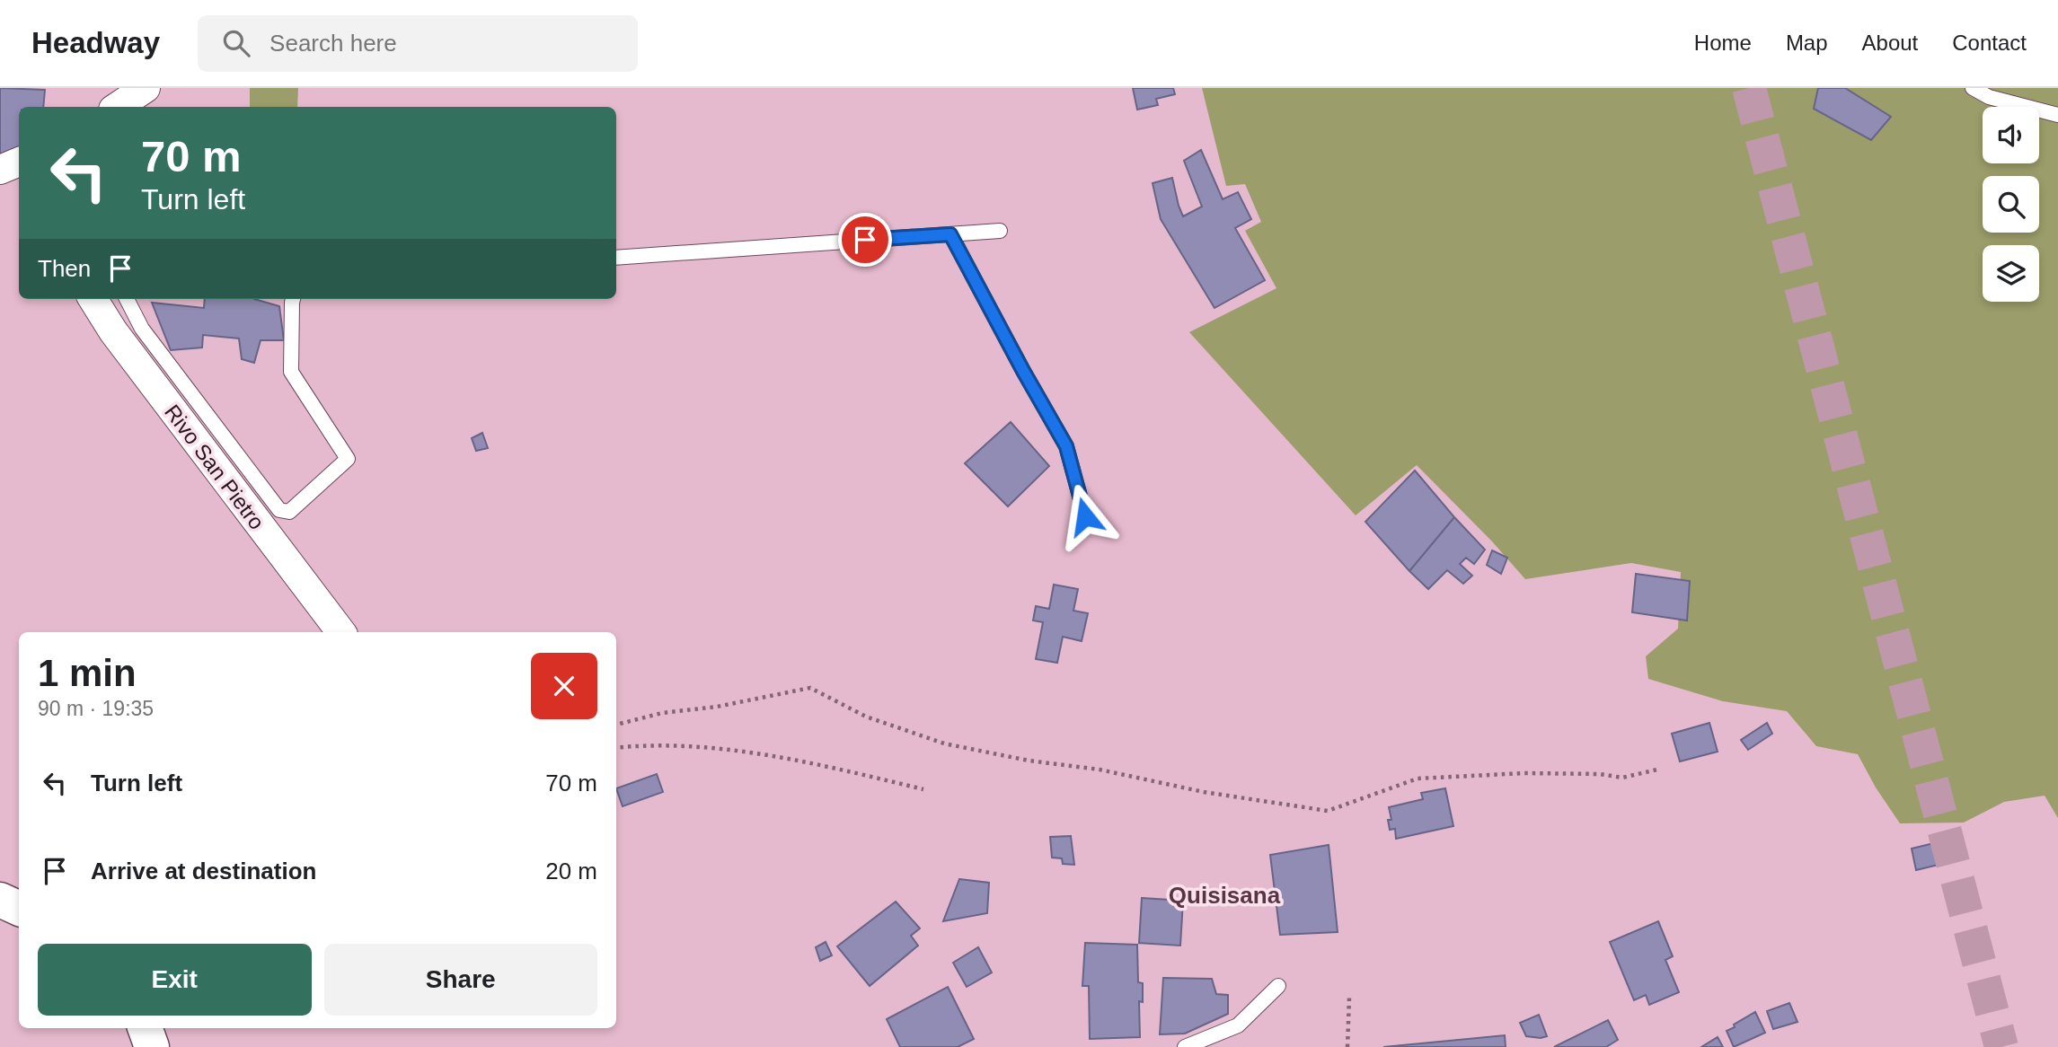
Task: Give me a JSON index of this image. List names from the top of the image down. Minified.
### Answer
{"streets":{"street":["Rivo San Pietro"]},"districts":["Quisisana"],"page":{"header":"Headway","search":"Search here","nav":["Home","Map","About","Contact"],"turn":["70 m","Turn left"],"then":"Then","heading":["1 min","90 m · 19:35"],"list":[{"name":"Turn left","value":"70 m"},{"name":"Arrive at destination","value":"20 m"}],"buttons":["Exit","Share"]}}
